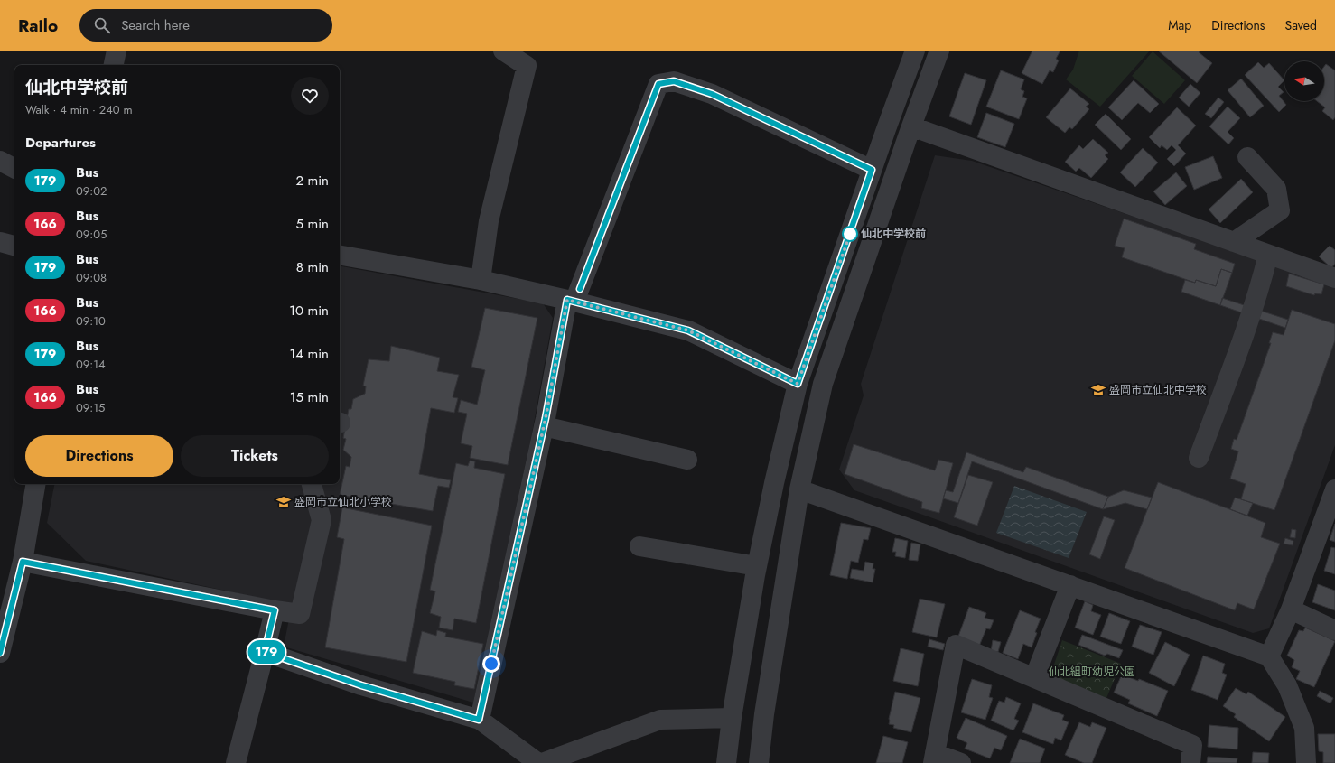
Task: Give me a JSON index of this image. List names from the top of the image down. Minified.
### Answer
{"parks":["仙北組町幼児公園"],"places":{"other":["仙北中学校前"],"school or university":["盛岡市立仙北中学校","盛岡市立仙北小学校"]},"lines":["bus line 179"],"north":"left","page":{"header":"Railo","search":"Search here","nav":["Map","Directions","Saved"],"on_map":"179","heading":[["仙北中学校前","Walk · 4 min · 240 m"],"Departures"],"list":[{"mark":"179","name":"Bus","note":"09:02","value":"2 min"},{"mark":"166","name":"Bus","note":"09:05","value":"5 min"},{"mark":"179","name":"Bus","note":"09:08","value":"8 min"},{"mark":"166","name":"Bus","note":"09:10","value":"10 min"},{"mark":"179","name":"Bus","note":"09:14","value":"14 min"},{"mark":"166","name":"Bus","note":"09:15","value":"15 min"}],"buttons":["Directions","Tickets"]}}
